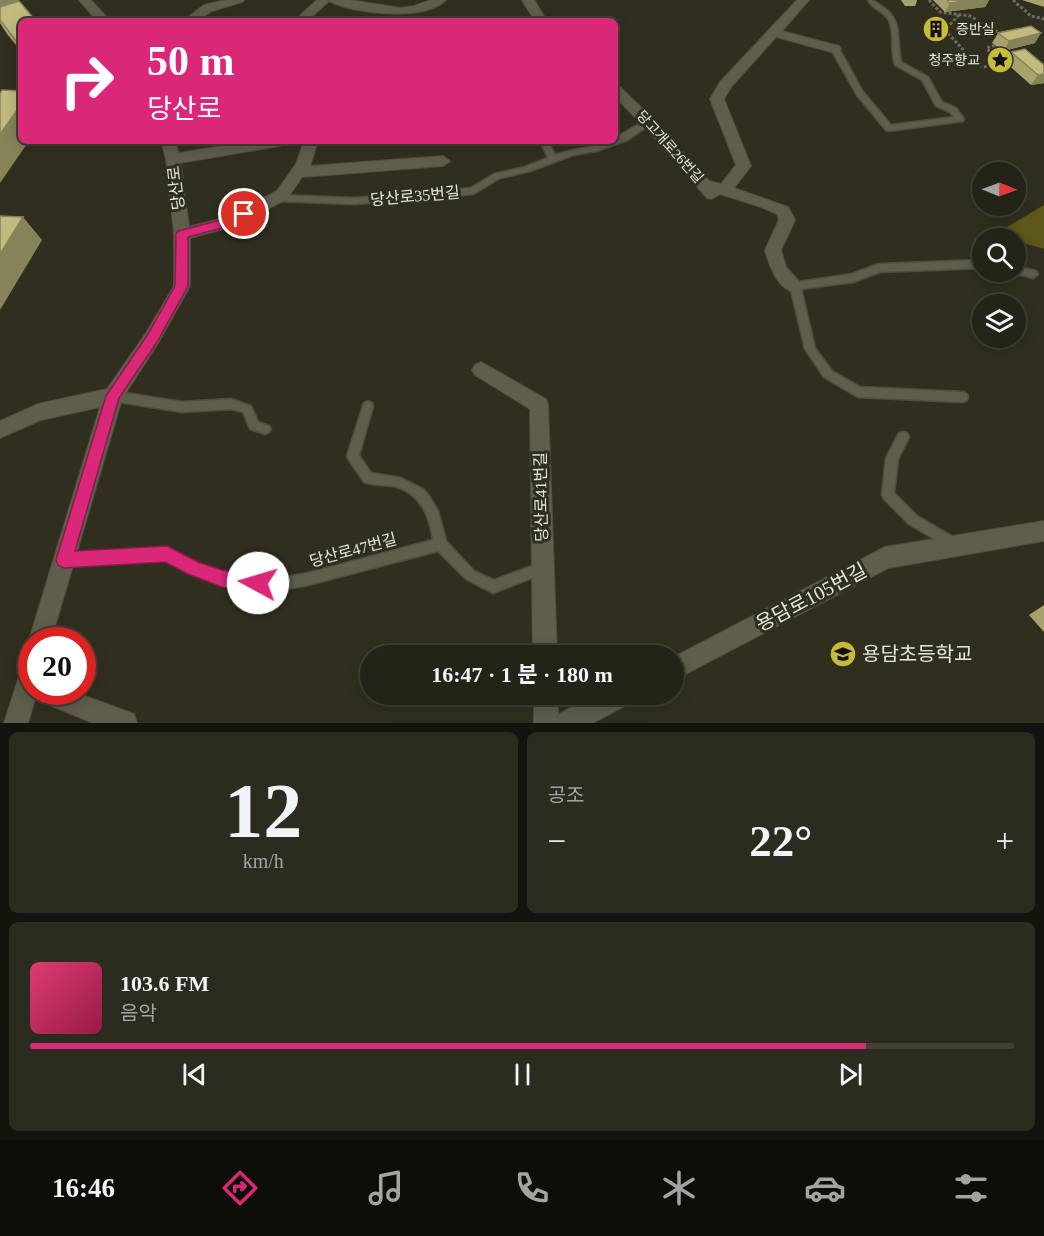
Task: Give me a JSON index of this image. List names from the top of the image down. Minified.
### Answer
{"streets":{"street":["당고개로26번길","당산로","당산로35번길","당산로41번길","용담로105번길"],"lane":["당산로47번길"]},"crossings":[["당고개로26번길","당산로35번길"],["당산로","당산로35번길"],["당산로","당산로47번길"]],"places":{"building":["증반실"],"place":["청주향교"],"school or university":["용담초등학교"]},"north":"right","page":{"turn":["50 m","당산로"],"limit":"20","trip":"16:47 · 1 분 · 180 m","tile":[["12","km/h"],"공조"],"heat":["−","22°","+"],"song":["103.6 FM","음악"],"tabs":"16:46"}}
